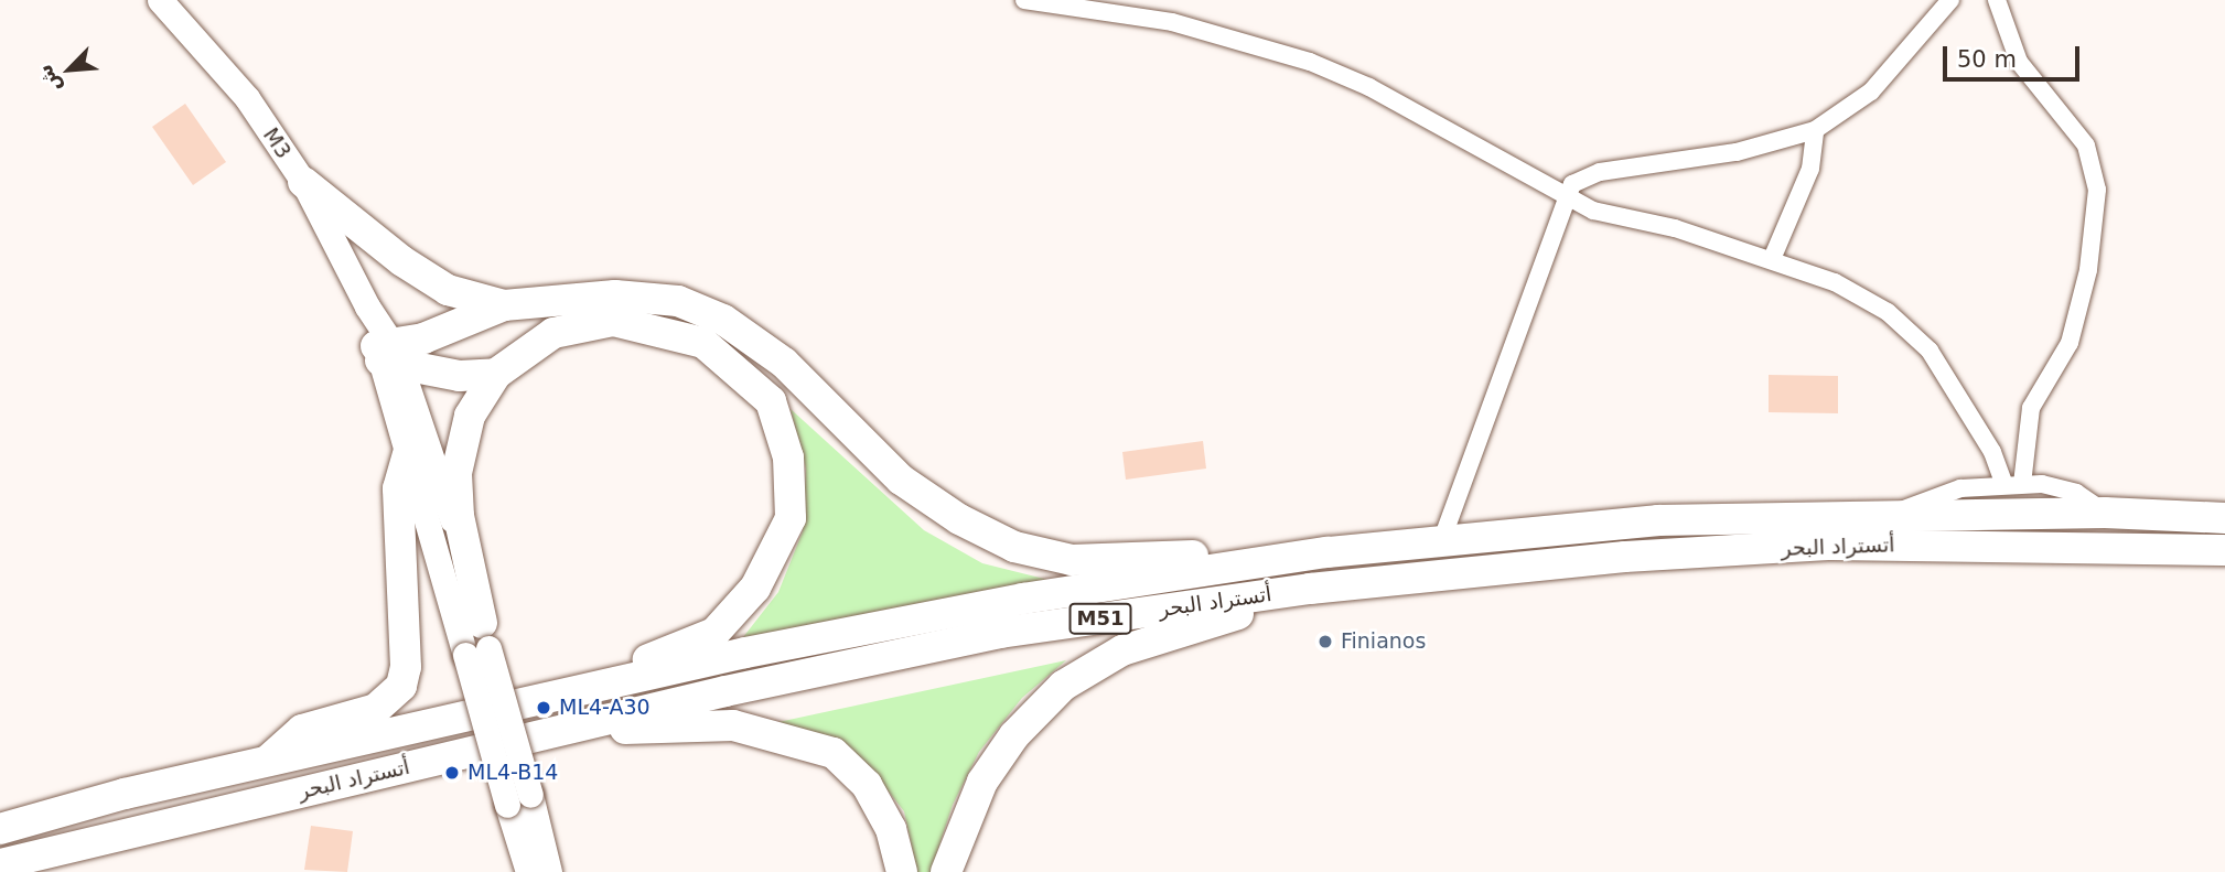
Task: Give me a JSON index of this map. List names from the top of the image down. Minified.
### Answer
{"streets":{"highway":["أتستراد البحر","M51"],"main road":["M3"]},"places":["Finianos","ML4-A30","ML4-B14"],"scale_bar":"50 m","north":"bottom left"}
